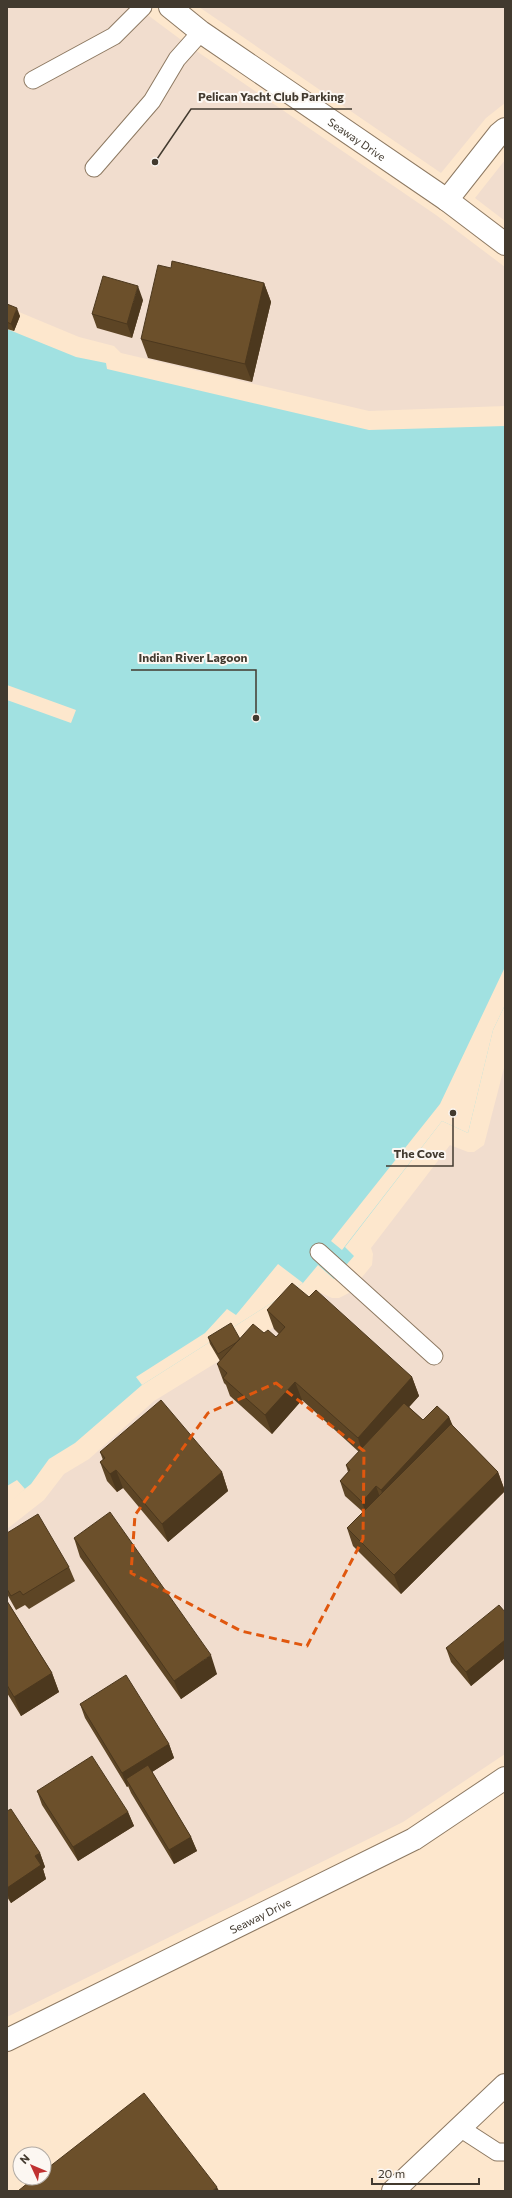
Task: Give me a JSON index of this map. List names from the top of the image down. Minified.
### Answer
{"streets":{"main road":["Seaway Drive"]},"places":["Pelican Yacht Club Parking","Indian River Lagoon","The Cove"],"scale_bar":"20 m","north":"top left"}
